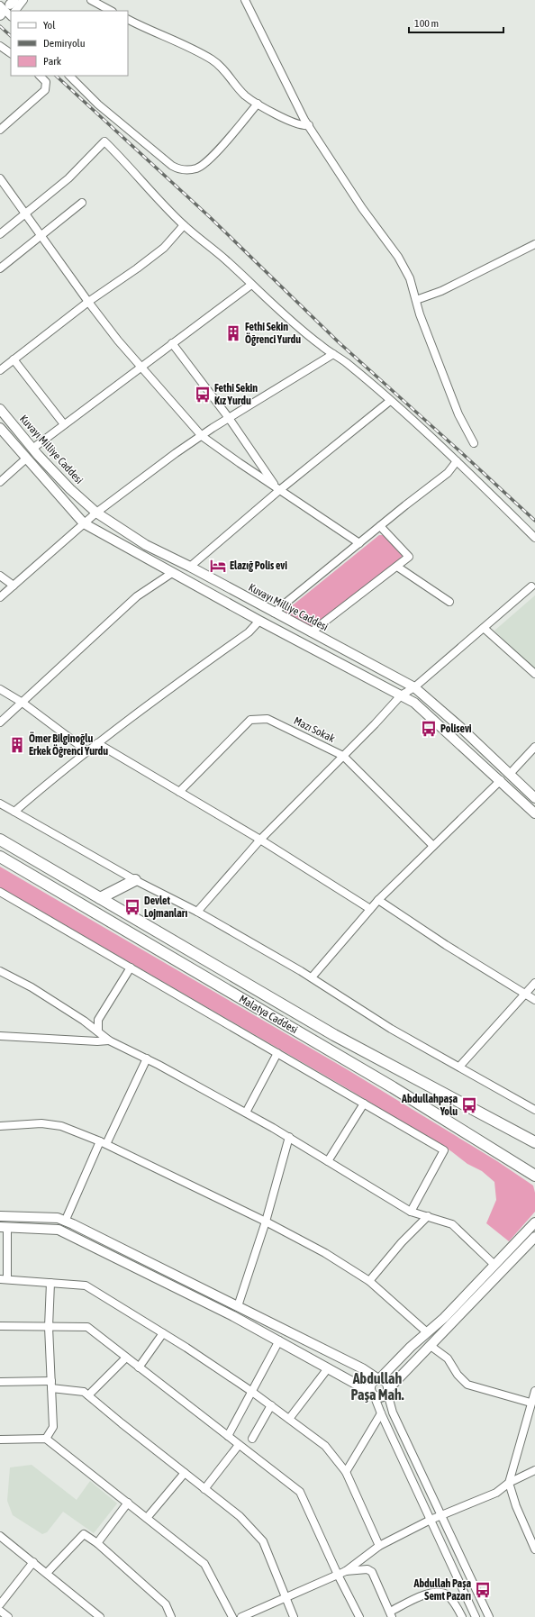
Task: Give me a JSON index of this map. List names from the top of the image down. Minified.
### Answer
{"streets":{"highway":["Malatya Caddesi"],"main road":["Kuvayı Milliye Caddesi"],"street":["Mazı Sokak"]},"districts":["Abdullah Paşa Mah."],"places":{"building":["Fethi Sekin Öğrenci Yurdu","Ömer Bilginoğlu Erkek Öğrenci Yurdu"],"bus stop":["Fethi Sekin Kız Yurdu","Polisevi","Devlet Lojmanları","Abdullahpaşa Yolu","Abdullah Paşa Semt Pazarı"],"hotel":["Elazığ Polis evi"]},"legend":["Yol","Demiryolu","Park"],"scale_bar":"100 m"}
